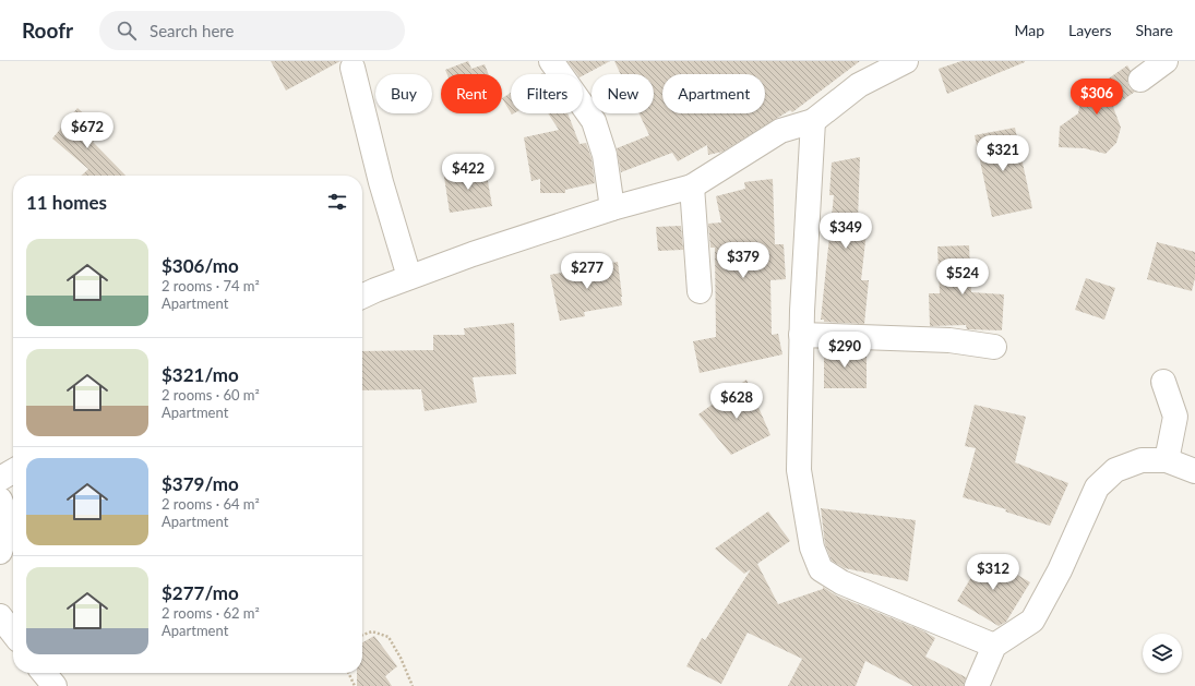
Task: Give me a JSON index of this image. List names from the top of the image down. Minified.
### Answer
{"page":{"header":"Roofr","search":"Search here","nav":["Map","Layers","Share"],"chip":["Buy","Rent","Filters","New","Apartment"],"price":["$306","$672","$321","$422","$349","$379","$277","$524","$290","$628","$312"],"heading":"11 homes","list":[{"name":"$306/mo","note":"2 rooms · 74 m² · Apartment"},{"name":"$321/mo","note":"2 rooms · 60 m² · Apartment"},{"name":"$379/mo","note":"2 rooms · 64 m² · Apartment"},{"name":"$277/mo","note":"2 rooms · 62 m² · Apartment"}]}}
